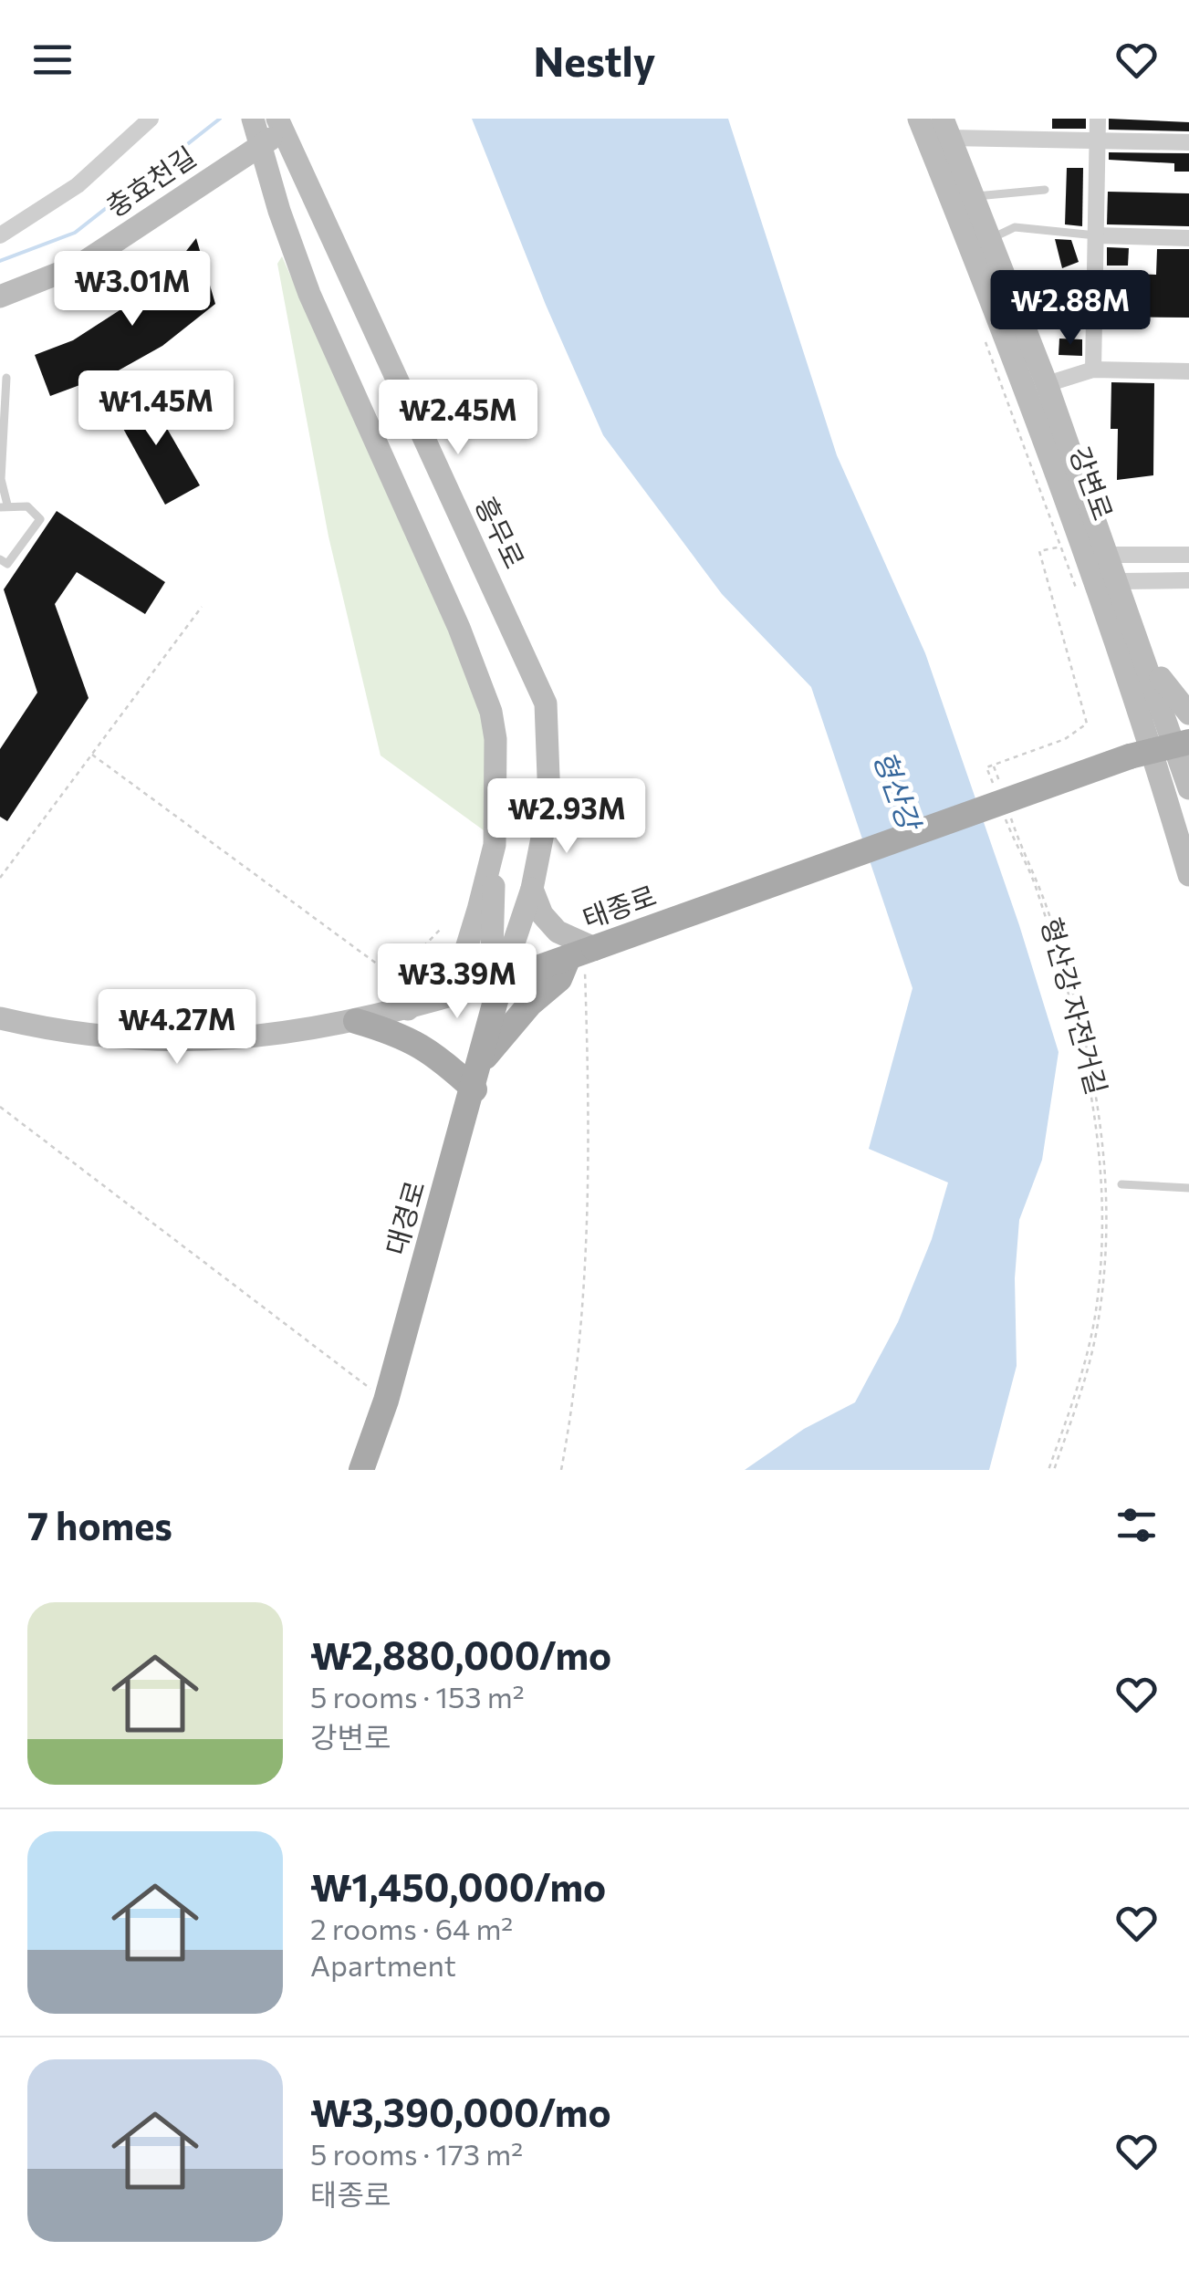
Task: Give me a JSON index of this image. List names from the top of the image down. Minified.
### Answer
{"streets":{"main road":["태종로","대경로"],"street":["충효천길","강변로","흥무로"],"path":["형산강 자전거길"]},"crossings":[["충효천길","흥무로"],["강변로","태종로"],["흥무로","태종로"],["흥무로","대경로"],["태종로","대경로"]],"water":["형산강"],"page":{"header":"Nestly","price":["₩3.01M","₩2.88M","₩1.45M","₩2.45M","₩2.93M","₩3.39M","₩4.27M"],"heading":"7 homes","list":[{"name":"₩2,880,000/mo","note":"5 rooms · 153 m² · 강변로"},{"name":"₩1,450,000/mo","note":"2 rooms · 64 m² · Apartment"},{"name":"₩3,390,000/mo","note":"5 rooms · 173 m² · 태종로"}]}}
